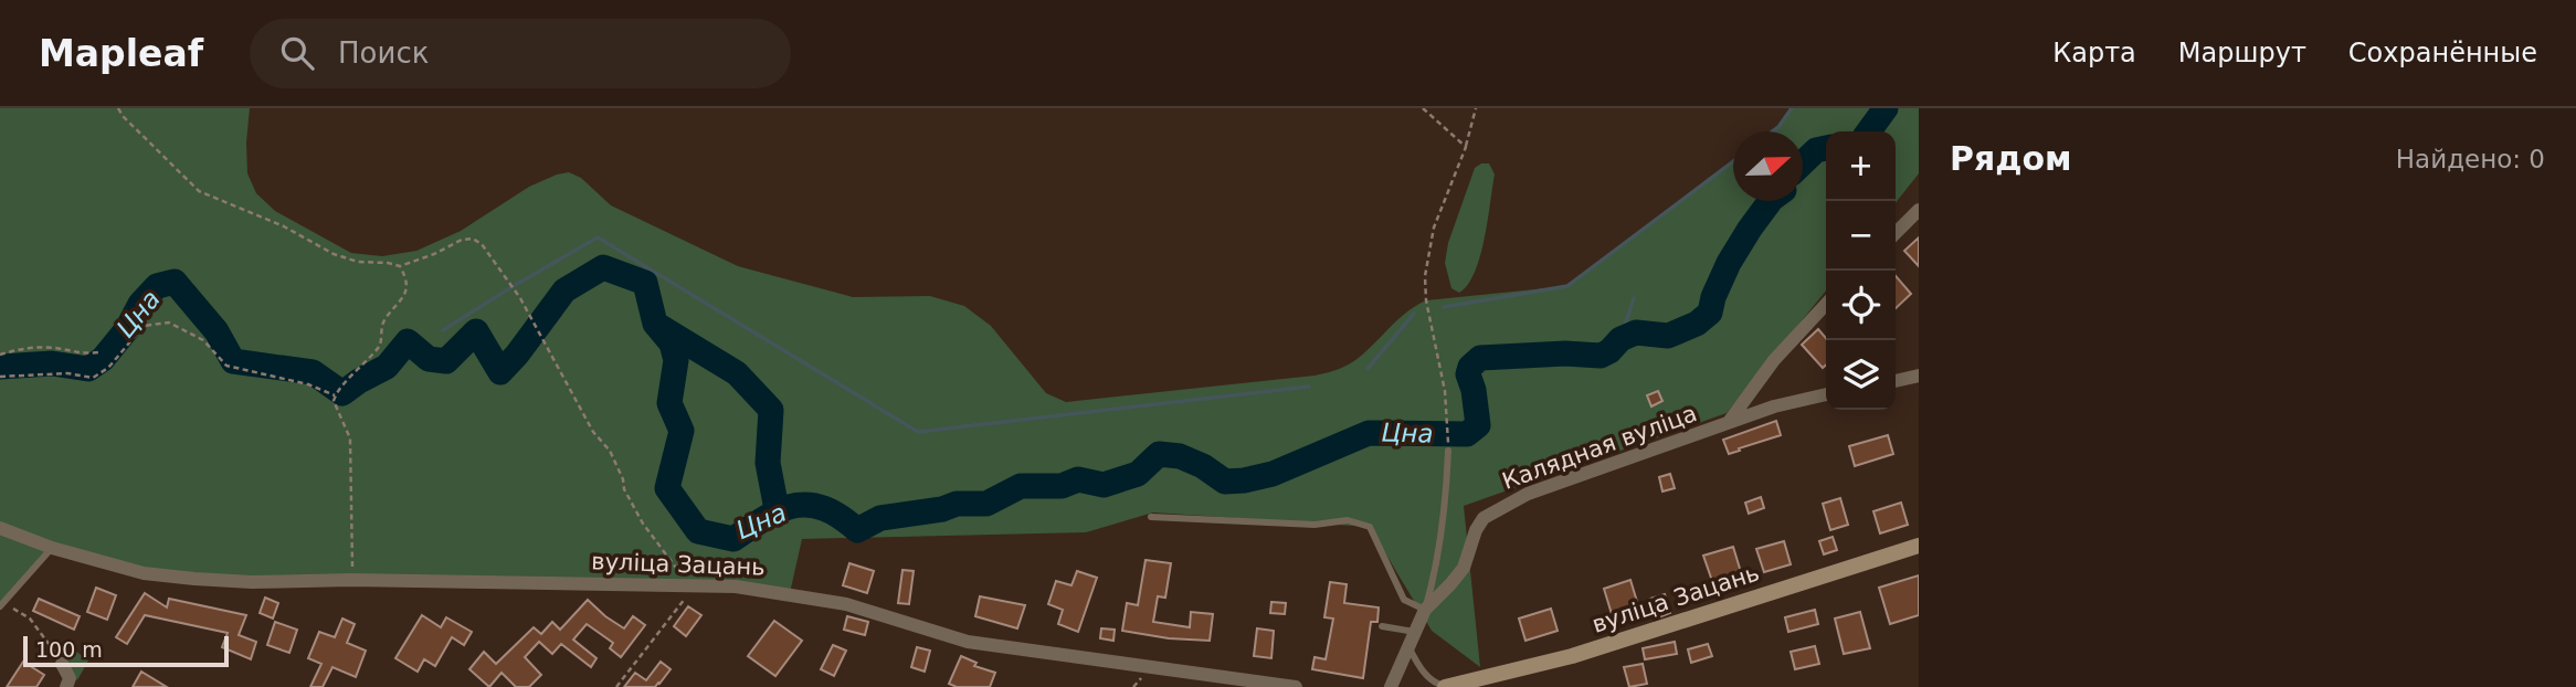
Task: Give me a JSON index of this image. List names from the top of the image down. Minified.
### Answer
{"streets":{"street":["Калядная вуліца","вуліца Зацань"]},"water":["Цна"],"scale_bar":"100 m","north":"right","page":{"header":"Mapleaf","search":"Поиск","nav":["Карта","Маршрут","Сохранённые"],"heading":["Рядом","Найдено: 0"],"map_buttons":["+","−"],"scale":"100 m"}}
